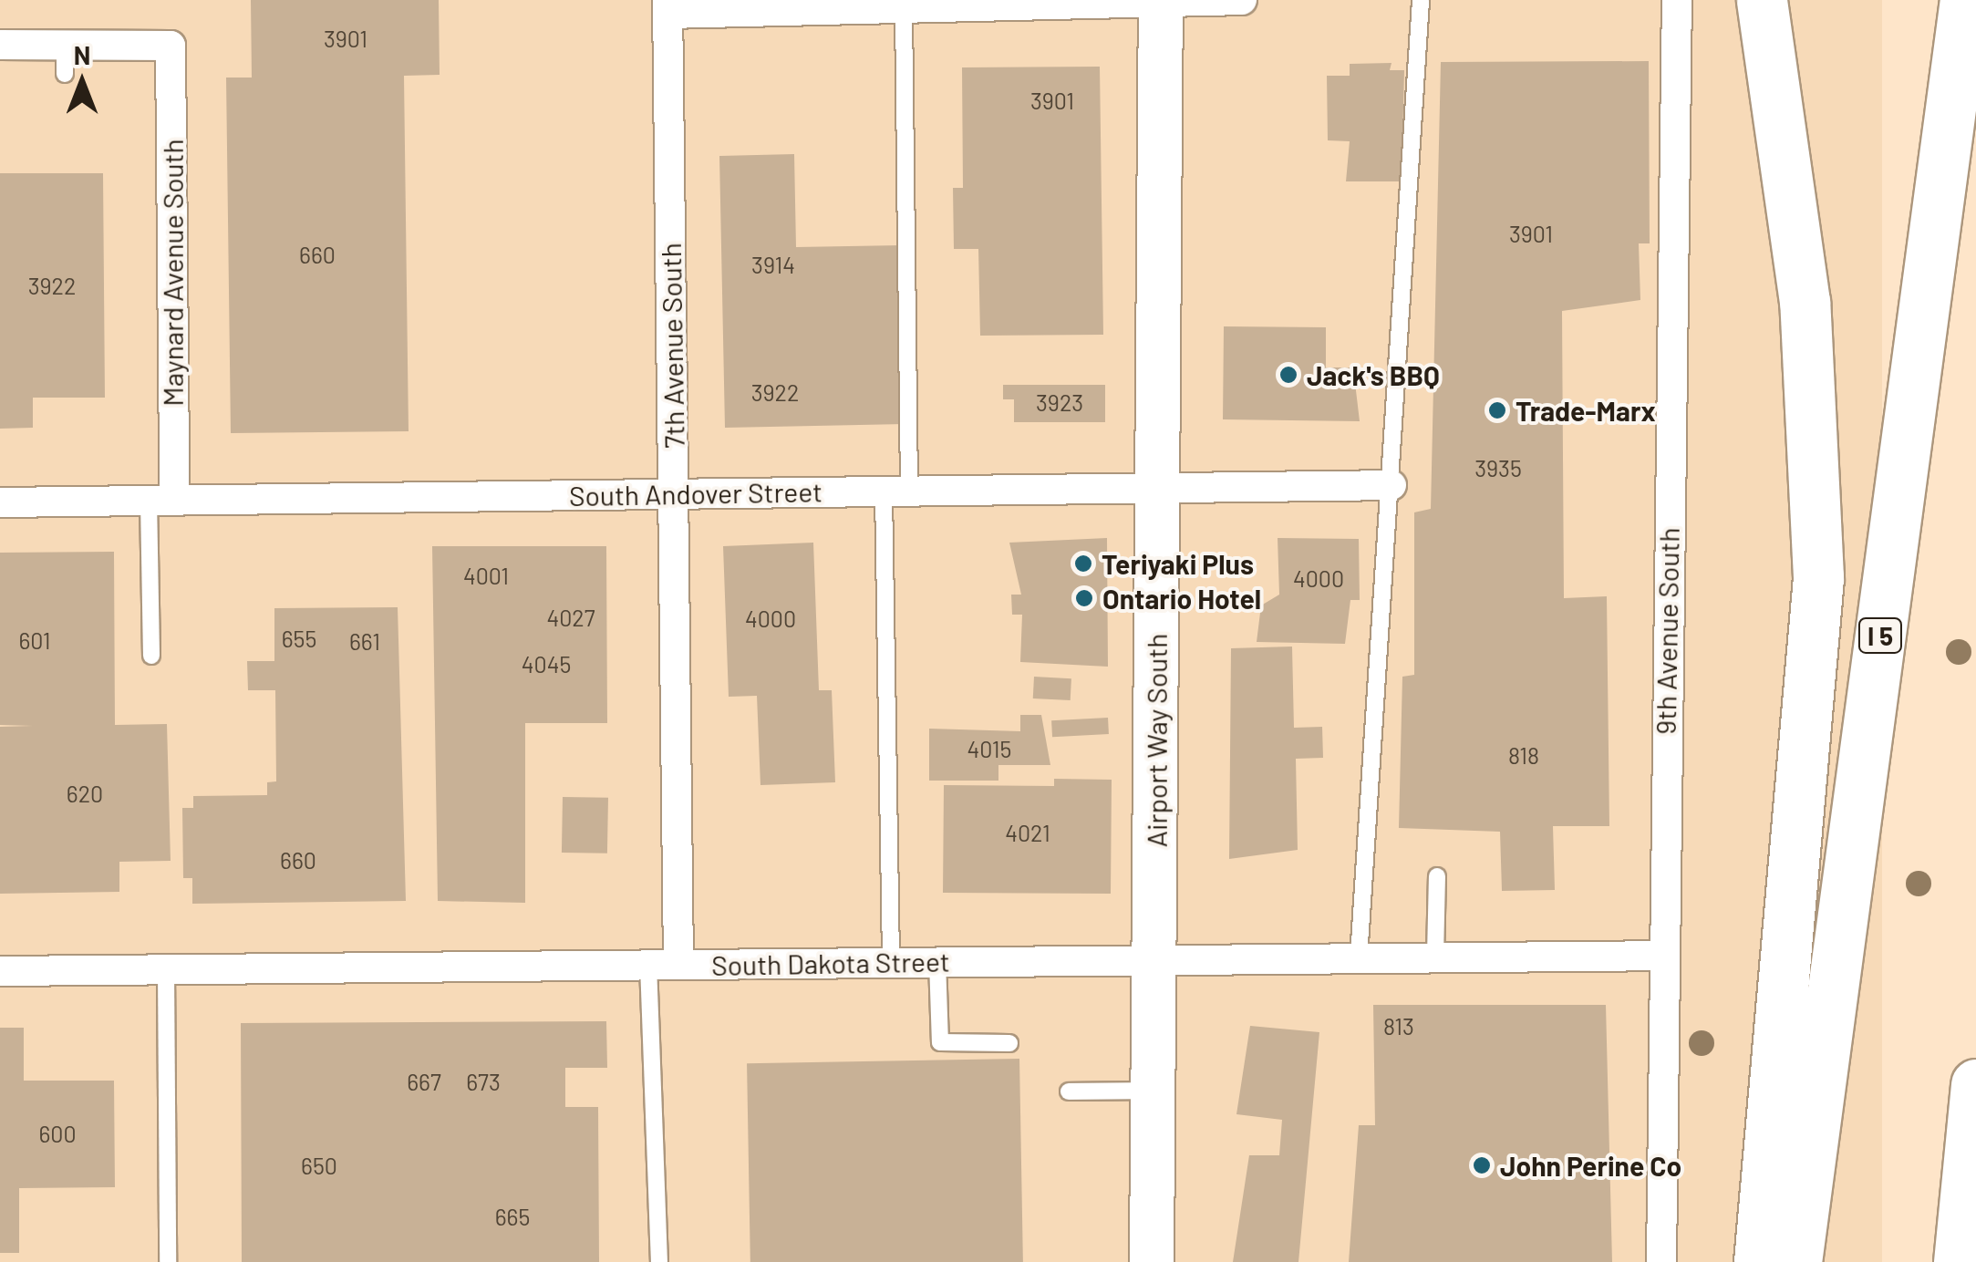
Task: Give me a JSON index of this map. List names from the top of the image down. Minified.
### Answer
{"streets":{"highway":["I 5"],"main road":["Airport Way South"],"street":["Maynard Avenue South","7th Avenue South","South Andover Street","9th Avenue South","South Dakota Street"]},"crossings":[["Maynard Avenue South","South Andover Street"],["7th Avenue South","South Andover Street"],["7th Avenue South","South Dakota Street"],["South Andover Street","Airport Way South"],["9th Avenue South","South Dakota Street"],["Airport Way South","South Dakota Street"]],"places":["Jack's BBQ","Trade-Marx","Teriyaki Plus","Ontario Hotel","John Perine Co"],"house_numbers":["3901","3901","3901","660","3914","3922","3922","3923","3935","4001","4000","4027","4000","655","601","661","4045","4015","818","620","4021","660","813","667","673","600","650","665"],"north":"top"}
